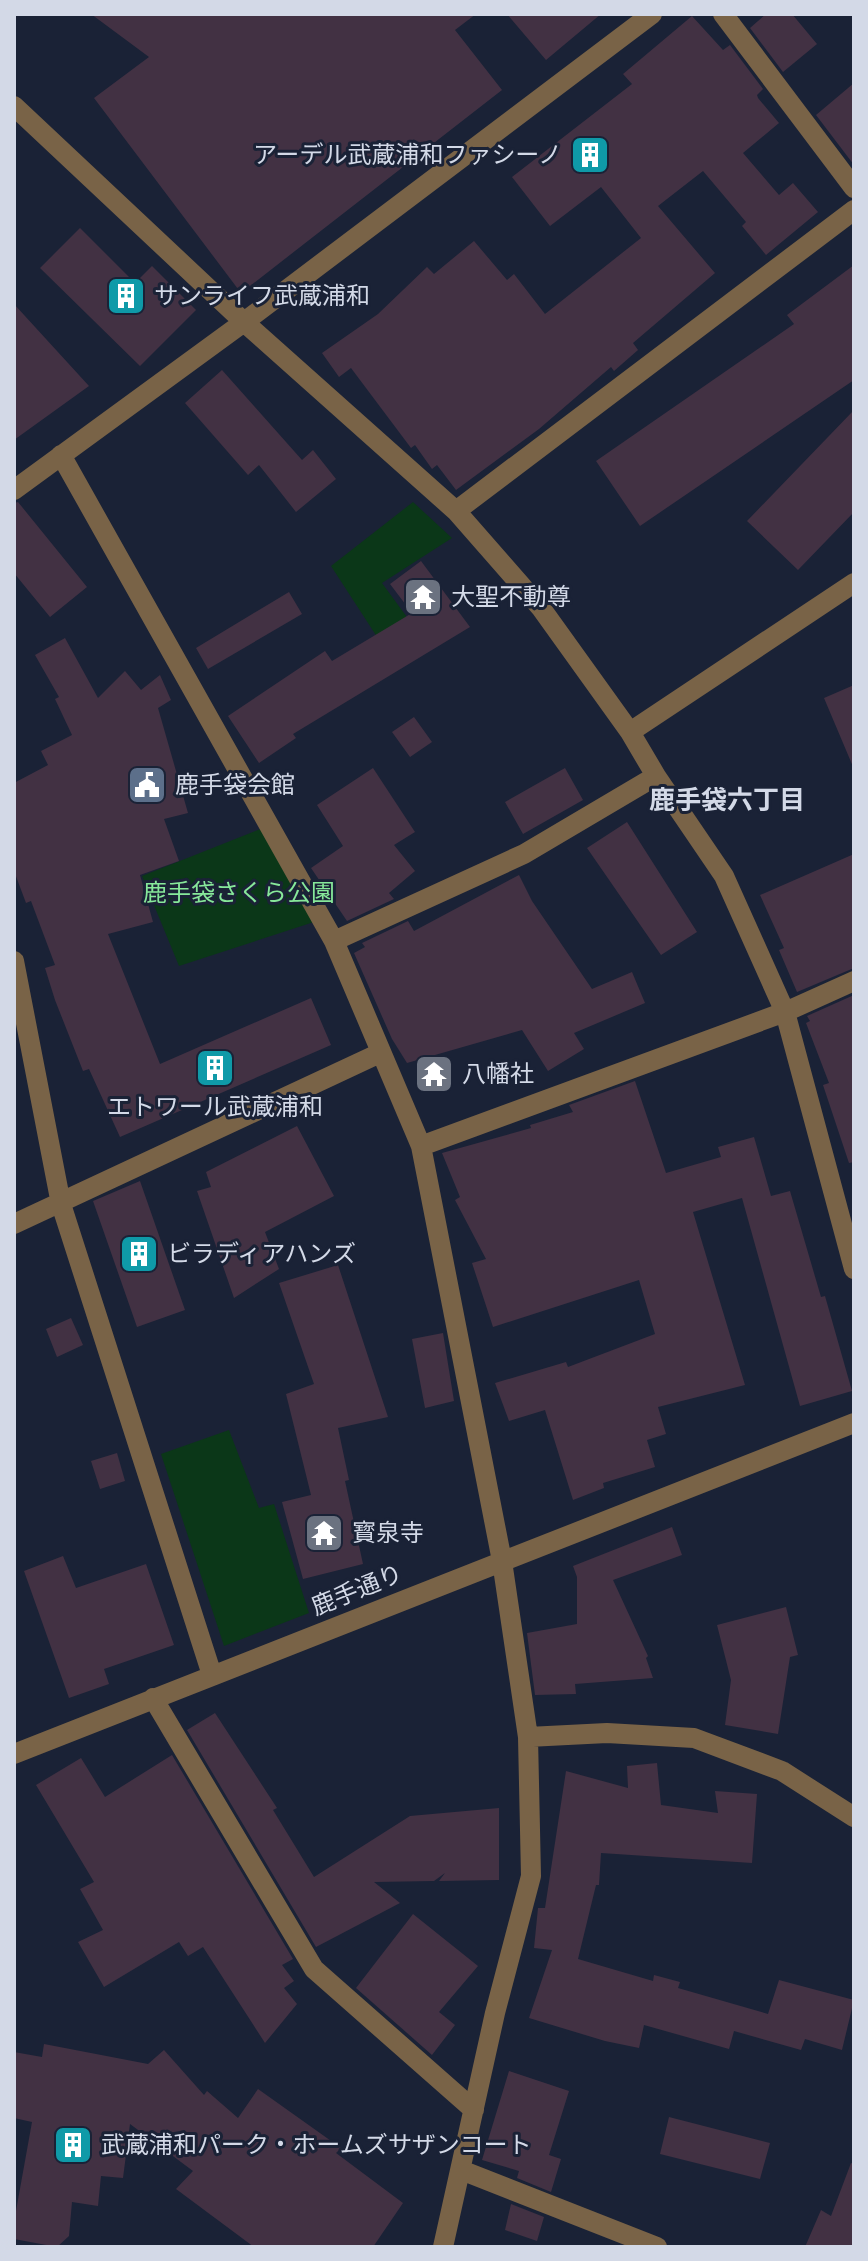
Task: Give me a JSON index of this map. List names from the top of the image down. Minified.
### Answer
{"streets":{"street":["鹿手通り"]},"districts":["鹿手袋六丁目"],"parks":["鹿手袋さくら公園"],"places":{"building":["アーデル武蔵浦和ファシーノ","サンライフ武蔵浦和","エトワール武蔵浦和","ビラディアハンズ","武蔵浦和パーク・ホームズサザンコート"],"temple":["大聖不動尊","八幡社","寳泉寺"],"public building":["鹿手袋会館"]}}
